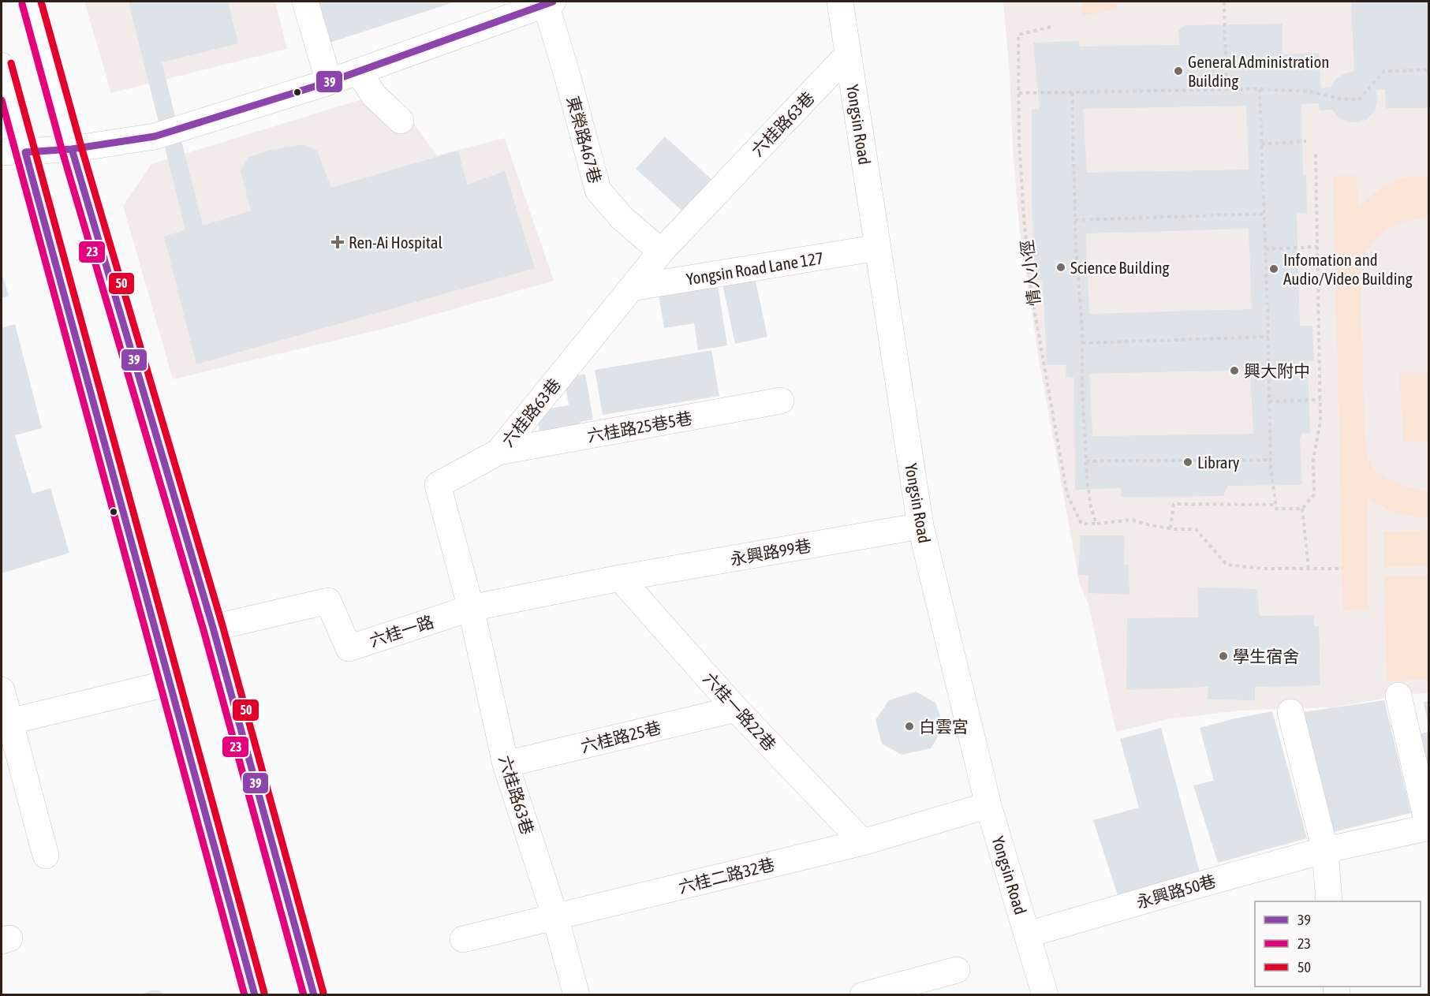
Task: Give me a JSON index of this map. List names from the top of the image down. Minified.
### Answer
{"streets":{"main road":["六桂路63巷","Yongsin Road","東榮路467巷","Yongsin Road Lane 127","六桂路25巷5巷","永興路99巷","六桂一路","六桂一路22巷","六桂路25巷","六桂二路32巷","永興路50巷"],"path":["情人小徑"]},"crossings":[["六桂路63巷","Yongsin Road"],["六桂路63巷","東榮路467巷"],["六桂路63巷","Yongsin Road Lane 127"],["六桂路63巷","六桂路25巷5巷"],["六桂路63巷","六桂一路"],["六桂路63巷","六桂路25巷"],["六桂路63巷","六桂二路32巷"],["Yongsin Road","Yongsin Road Lane 127"],["Yongsin Road","永興路99巷"],["Yongsin Road","六桂二路32巷"],["Yongsin Road","永興路50巷"],["永興路99巷","六桂一路"],["永興路99巷","六桂一路22巷"],["六桂一路","六桂一路22巷"],["六桂一路22巷","六桂路25巷"],["六桂一路22巷","六桂二路32巷"]],"places":{"other":["General Administration Building","Science Building","Infomation and Audio/Video Building","興大附中","Library","學生宿舍","白雲宮"],"health":["Ren-Ai Hospital"]},"lines":["transit line 39","transit line 50","transit line 23"],"legend":["39","23","50"]}
